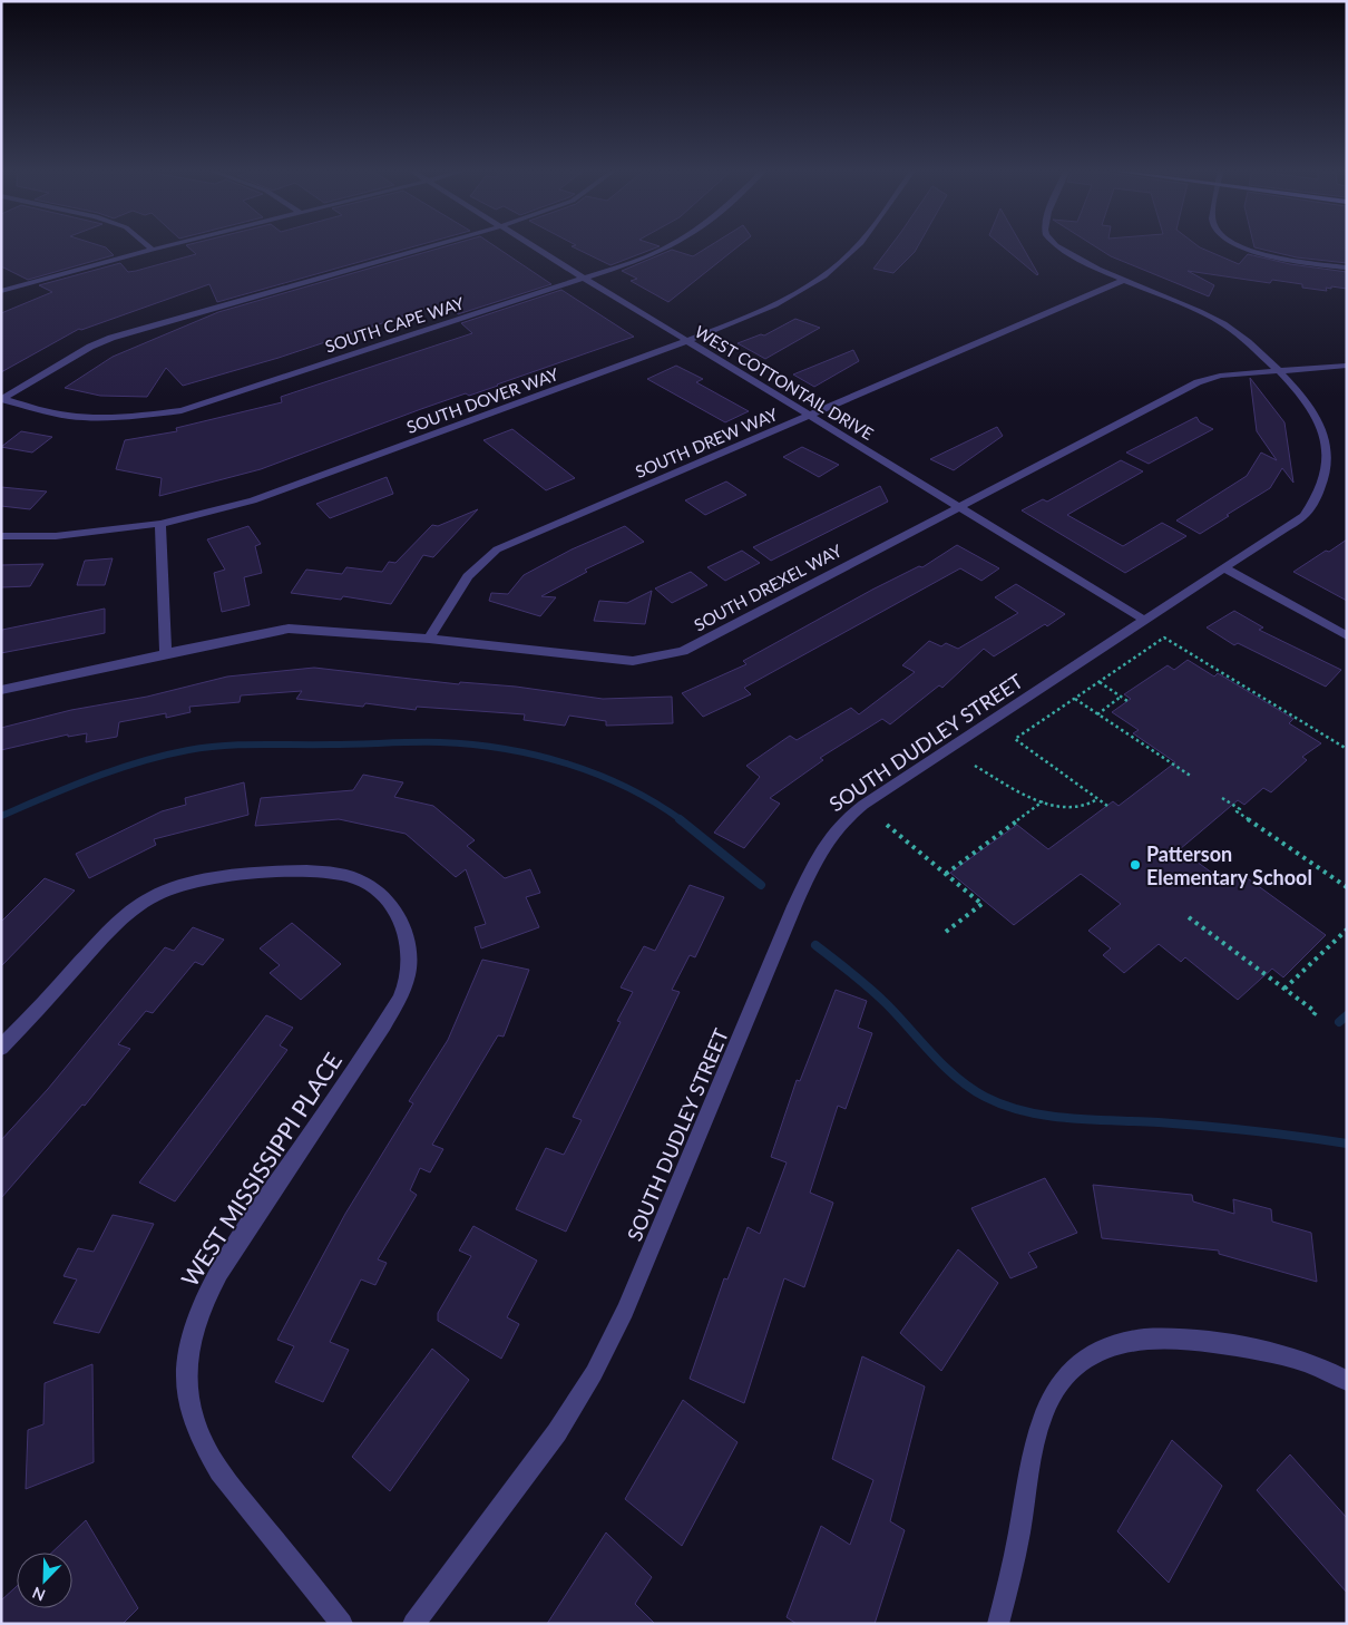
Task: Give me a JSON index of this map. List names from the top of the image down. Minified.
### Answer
{"streets":{"street":["SOUTH CAPE WAY","WEST COTTONTAIL DRIVE","SOUTH DOVER WAY","SOUTH DREW WAY","SOUTH DREXEL WAY","SOUTH DUDLEY STREET","WEST MISSISSIPPI PLACE"]},"crossings":[["SOUTH CAPE WAY","WEST COTTONTAIL DRIVE"],["WEST COTTONTAIL DRIVE","SOUTH DOVER WAY"],["WEST COTTONTAIL DRIVE","SOUTH DREW WAY"],["WEST COTTONTAIL DRIVE","SOUTH DREXEL WAY"],["WEST COTTONTAIL DRIVE","SOUTH DUDLEY STREET"],["SOUTH DREW WAY","SOUTH DREXEL WAY"],["SOUTH DREW WAY","SOUTH DUDLEY STREET"],["SOUTH DREXEL WAY","SOUTH DUDLEY STREET"]],"places":["Patterson Elementary School"],"north":"bottom left"}
